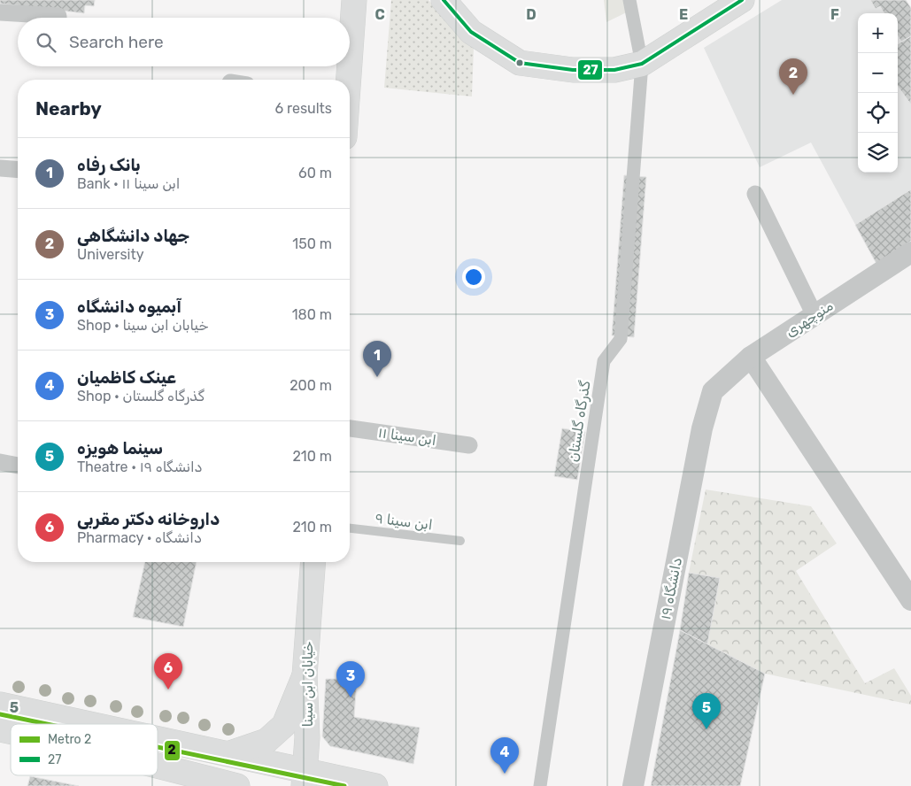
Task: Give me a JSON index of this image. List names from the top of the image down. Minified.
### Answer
{"streets":{"main road":["خیابان ابن سینا"],"street":["منوچهری","گذرگاه گلستان","ابن سینا ۱۱","دانشگاه ۱۹"],"lane":["ابن سینا ۹"]},"crossings":[["منوچهری","دانشگاه ۱۹"]],"lines":["transit line 27","metro line 2"],"legend":["Metro 2","27"],"page":{"map_buttons":["+","−"],"search":"Search here","pins":["2","1","6","3","5","4"],"heading":["Nearby","6 results"],"list":[{"mark":"1","name":"بانک رفاه","note":"Bank · ابن سینا ۱۱","value":"60 m"},{"mark":"2","name":"جهاد دانشگاهی","note":"University","value":"150 m"},{"mark":"3","name":"آبمیوه دانشگاه","note":"Shop · خیابان ابن سینا","value":"180 m"},{"mark":"4","name":"عینک کاظمیان","note":"Shop · گذرگاه گلستان","value":"200 m"},{"mark":"5","name":"سینما هویزه","note":"Theatre · دانشگاه ۱۹","value":"210 m"},{"mark":"6","name":"داروخانه دکتر مقربی","note":"Pharmacy · دانشگاه","value":"210 m"}]},"grid":{"columns":["C","D","E","F"],"rows":["5"]}}
